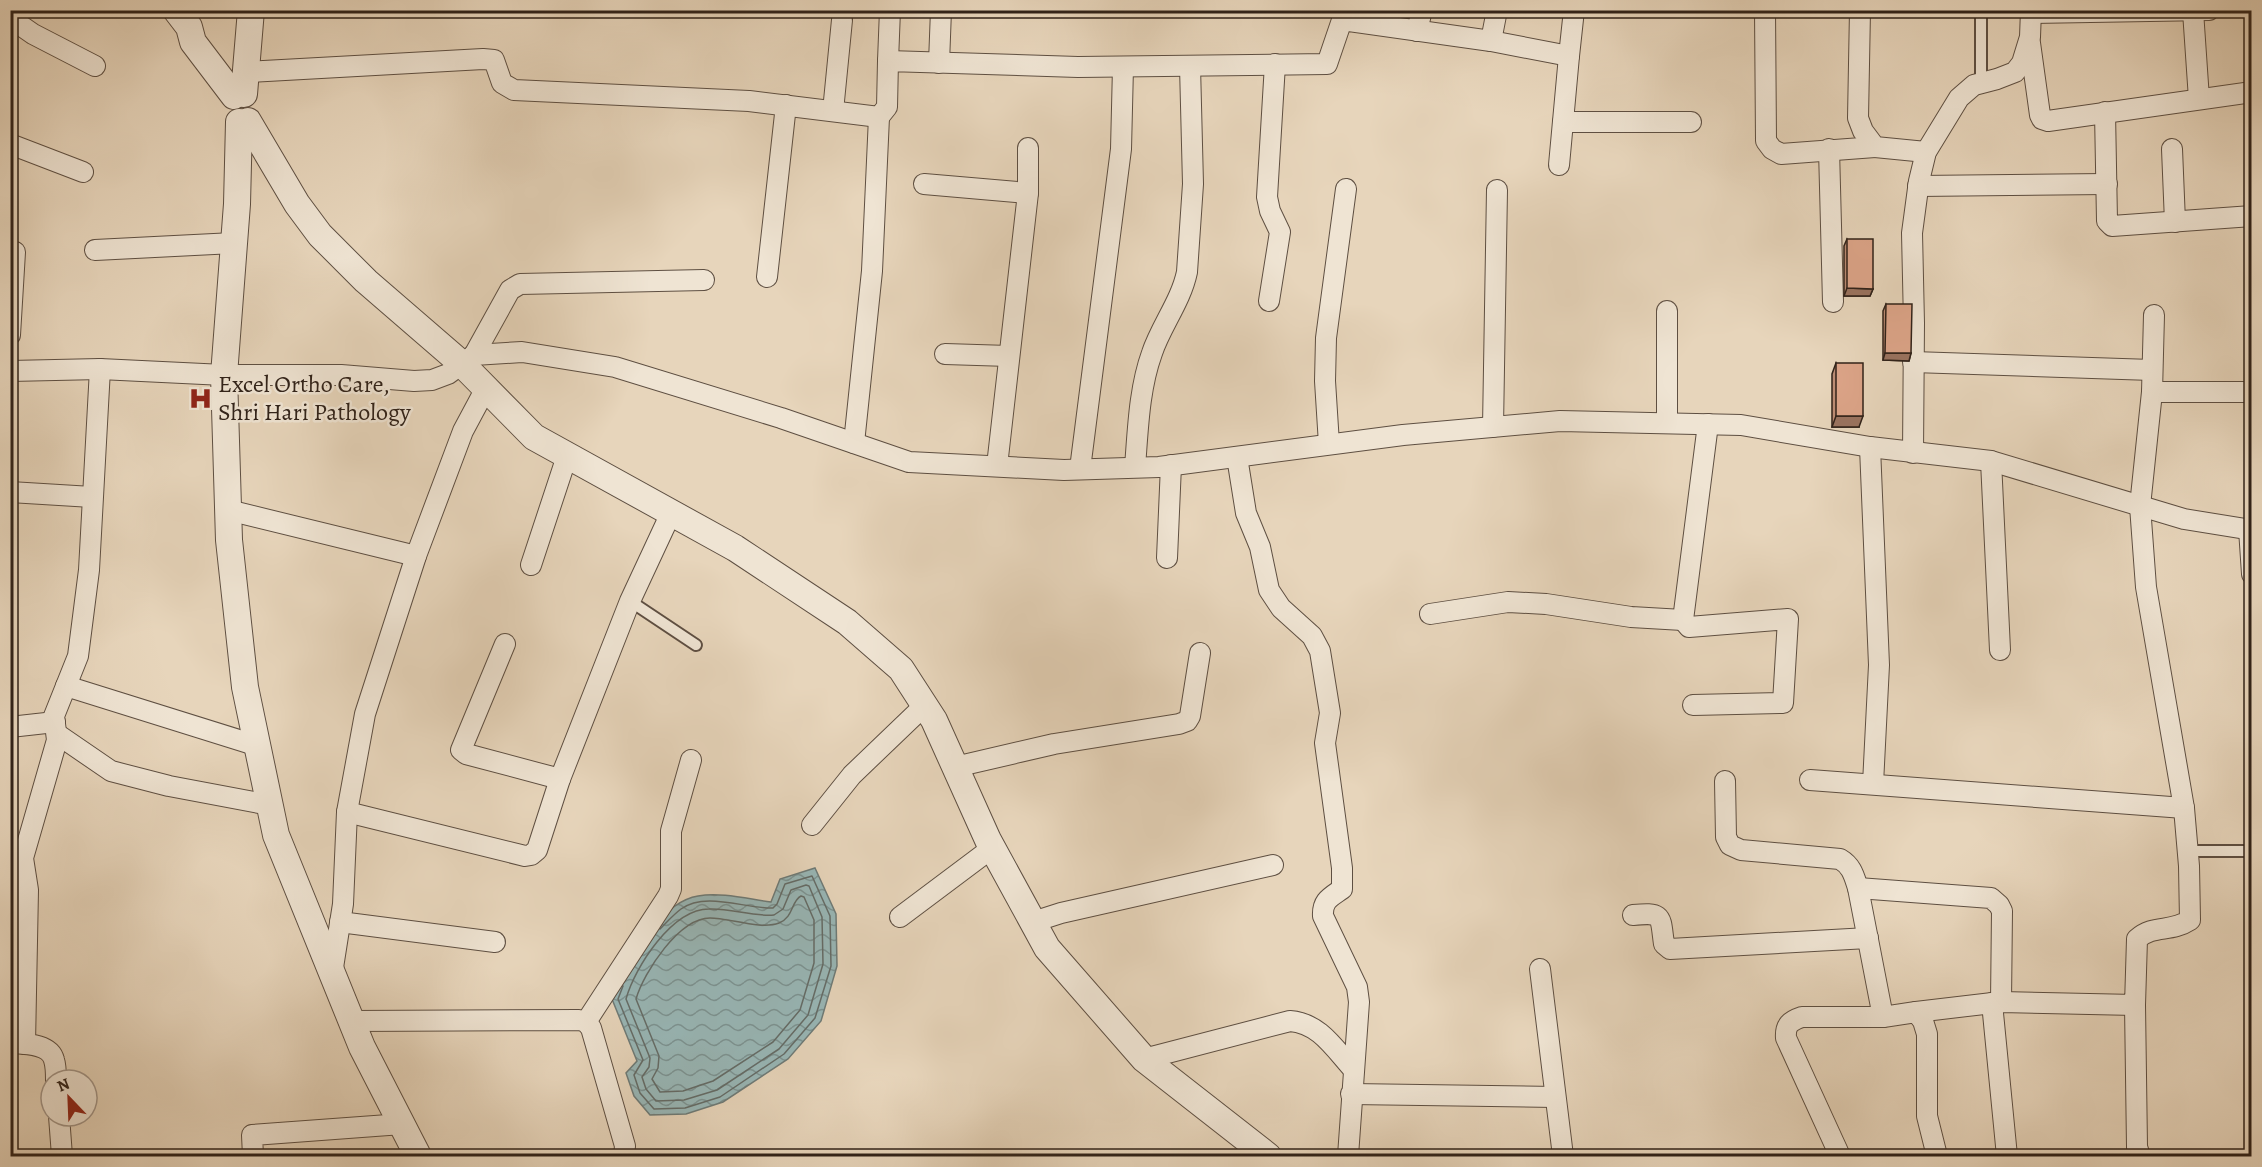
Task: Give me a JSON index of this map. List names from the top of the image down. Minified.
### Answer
{"places":{"hospital":["Excel Ortho Care, Shri Hari Pathology"]},"north":"top left"}
